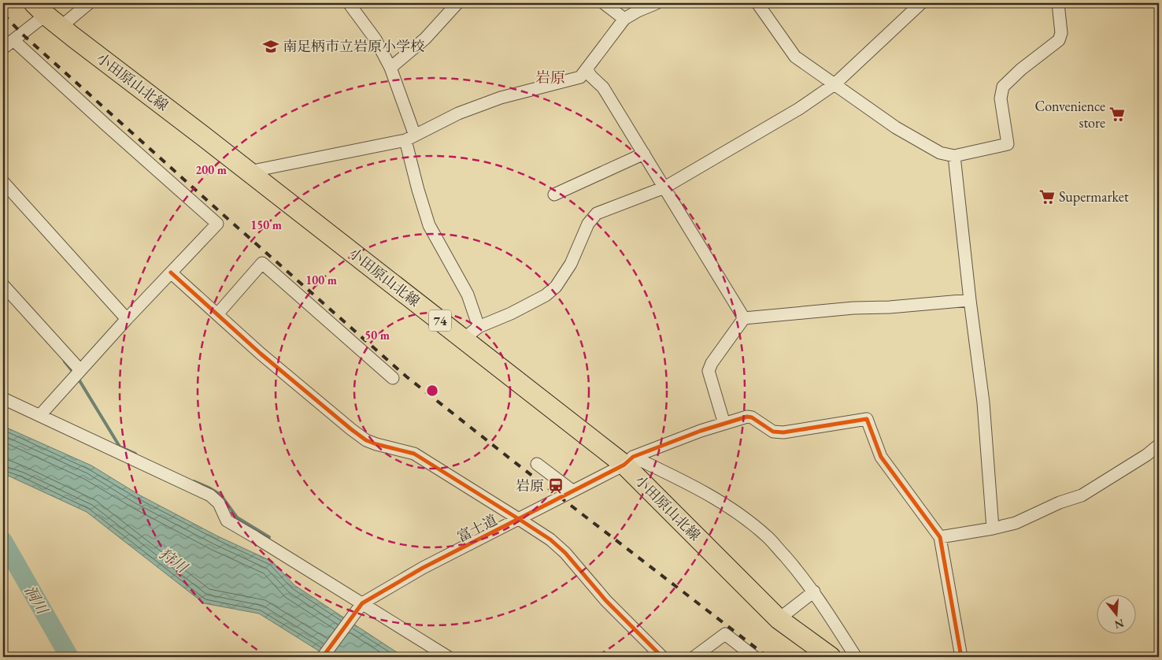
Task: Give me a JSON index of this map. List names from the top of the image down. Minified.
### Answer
{"streets":{"main road":["小田原山北線","74"],"street":["富士道"]},"crossings":[["小田原山北線","富士道"]],"districts":["岩原"],"water":["狩川","洞川"],"places":{"school or university":["南足柄市立岩原小学校"],"supermarket":["Convenience store","Supermarket"],"station":["岩原"]},"north":"bottom","rings":["200 m","150 m","100 m","50 m"]}
